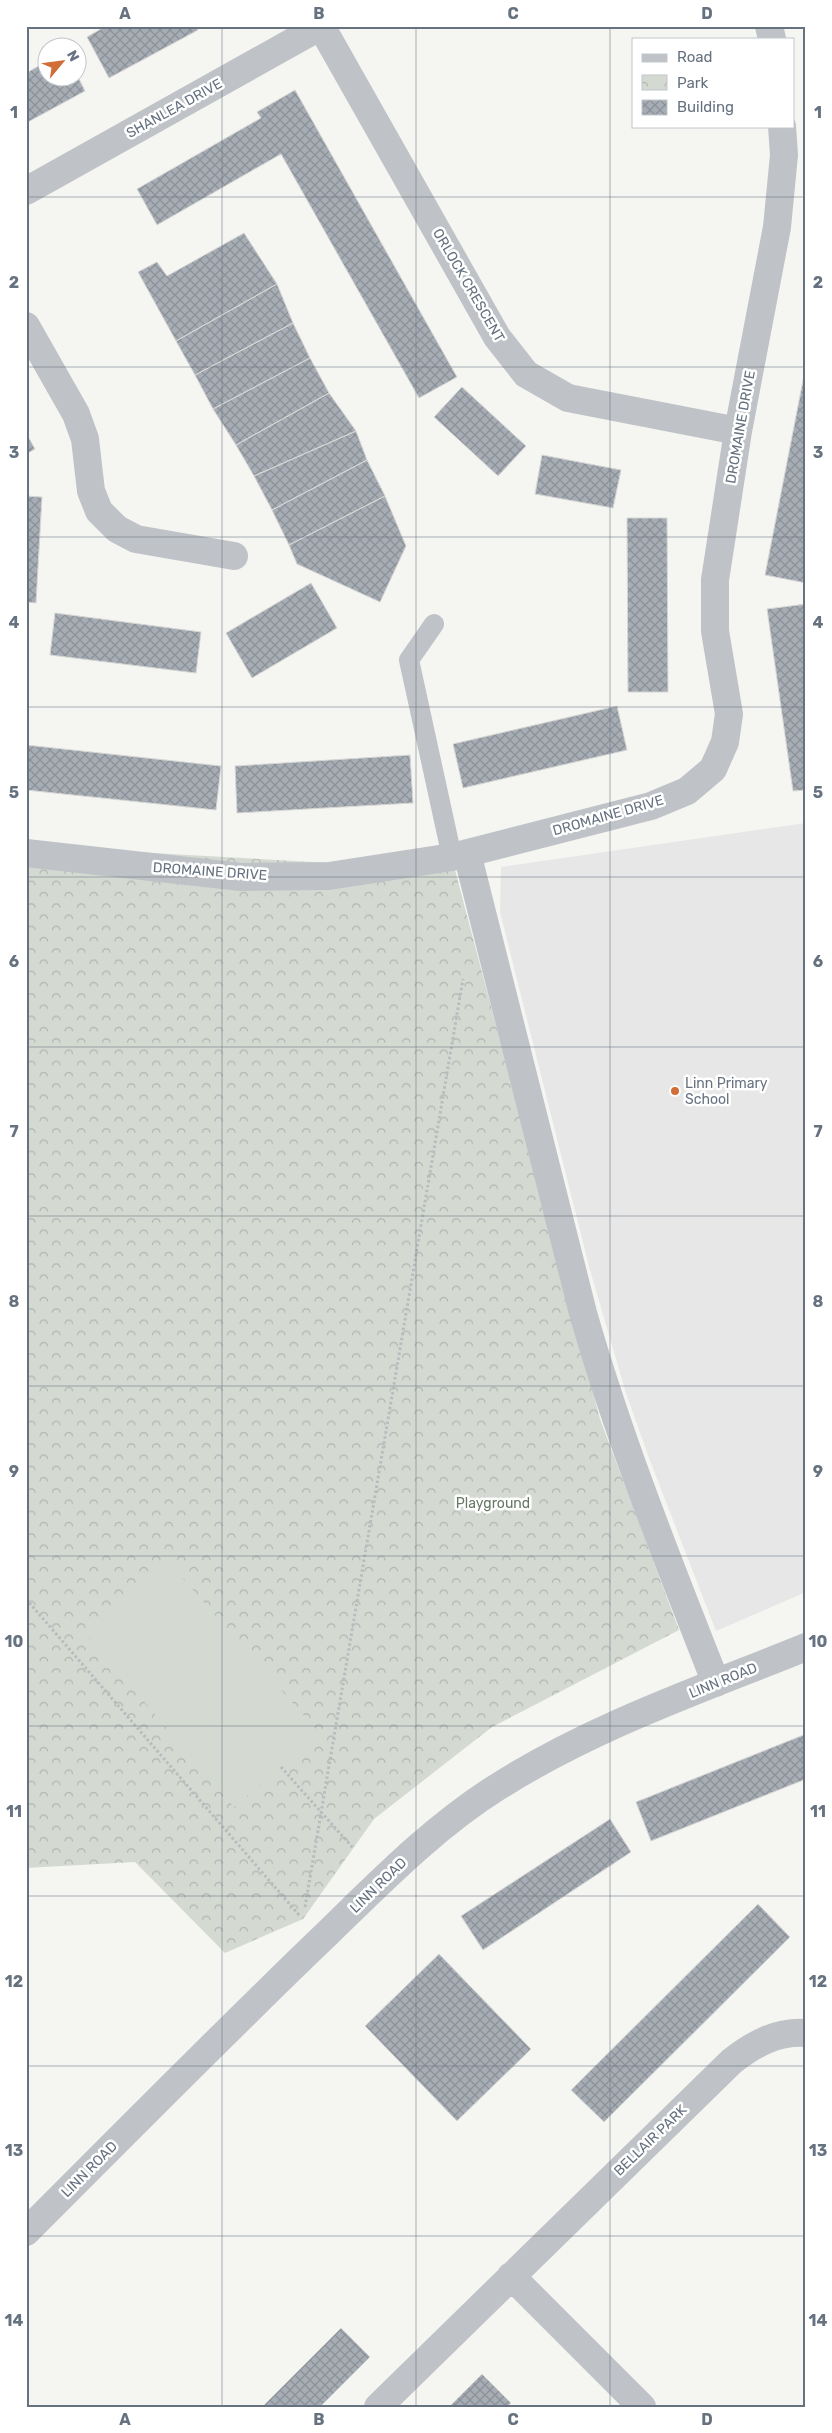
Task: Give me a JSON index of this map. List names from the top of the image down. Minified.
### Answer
{"streets":{"street":["SHANLEA DRIVE","ORLOCK CRESCENT","DROMAINE DRIVE","LINN ROAD","BELLAIR PARK"]},"crossings":[["SHANLEA DRIVE","ORLOCK CRESCENT"],["ORLOCK CRESCENT","DROMAINE DRIVE"]],"parks":["Playground"],"places":["Linn Primary School"],"legend":["Road","Park","Building"],"north":"top right","grid":{"columns":["A","B","C","D"],"rows":["1","2","3","4","5","6","7","8","9","10","11","12","13","14"]}}
